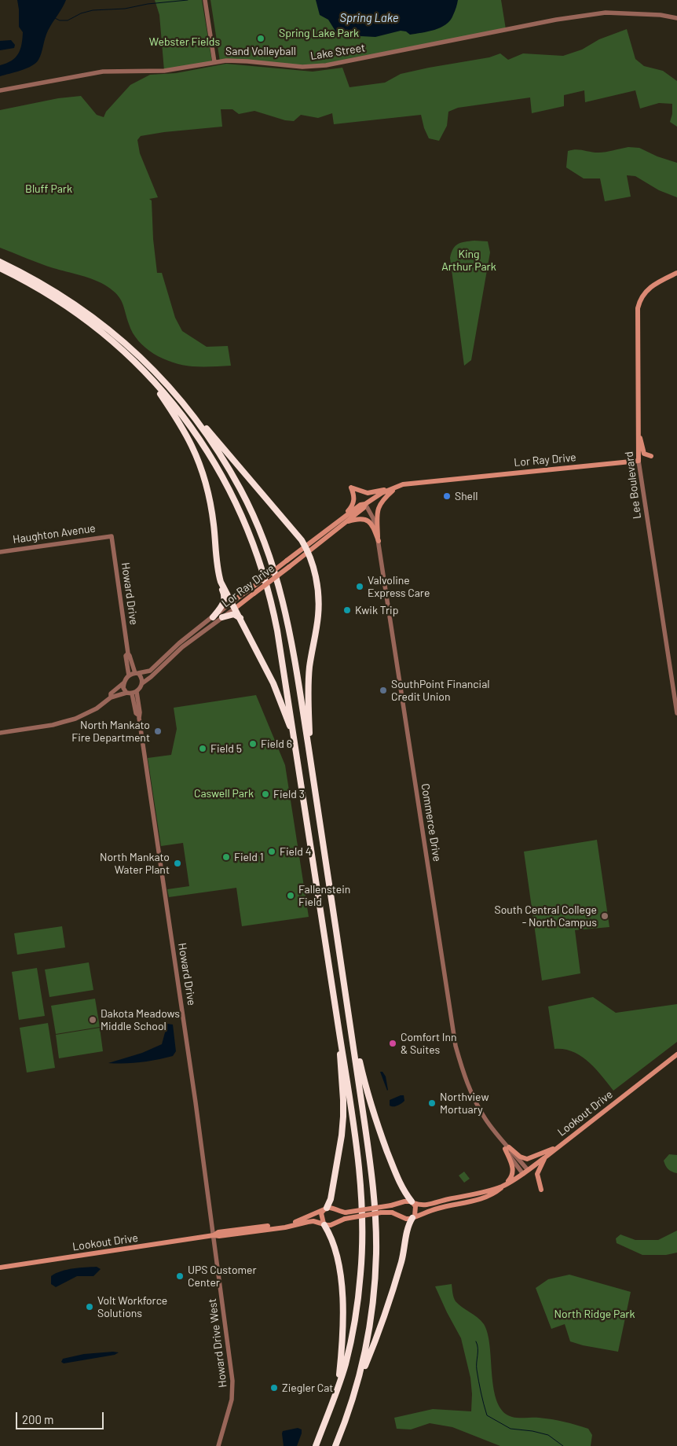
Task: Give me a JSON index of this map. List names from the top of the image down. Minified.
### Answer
{"streets":{"main road":["Lor Ray Drive","Lee Boulevard","Lookout Drive"],"street":["Lake Street","Haughton Avenue","Howard Drive","Commerce Drive","Howard Drive West"]},"crossings":[["Lor Ray Drive","Lee Boulevard"],["Lor Ray Drive","Howard Drive"],["Lor Ray Drive","Commerce Drive"],["Haughton Avenue","Howard Drive"],["Howard Drive","Lookout Drive"],["Howard Drive","Howard Drive West"],["Commerce Drive","Lookout Drive"],["Lookout Drive","Howard Drive West"]],"water":["Spring Lake"],"parks":["Spring Lake Park","Webster Fields","Bluff Park","King Arthur Park","Caswell Park","North Ridge Park"],"places":["Sand Volleyball","Shell","Valvoline Express Care","Kwik Trip","SouthPoint Financial Credit Union","North Mankato Fire Department","Field 6","Field 5","Field 3","Field 4","Field 1","North Mankato Water Plant","Fallenstein Field","South Central College - North Campus","Dakota Meadows Middle School","Comfort Inn & Suites","Northview Mortuary","UPS Customer Center","Volt Workforce Solutions","Ziegler Cat"],"scale_bar":"200 m"}
